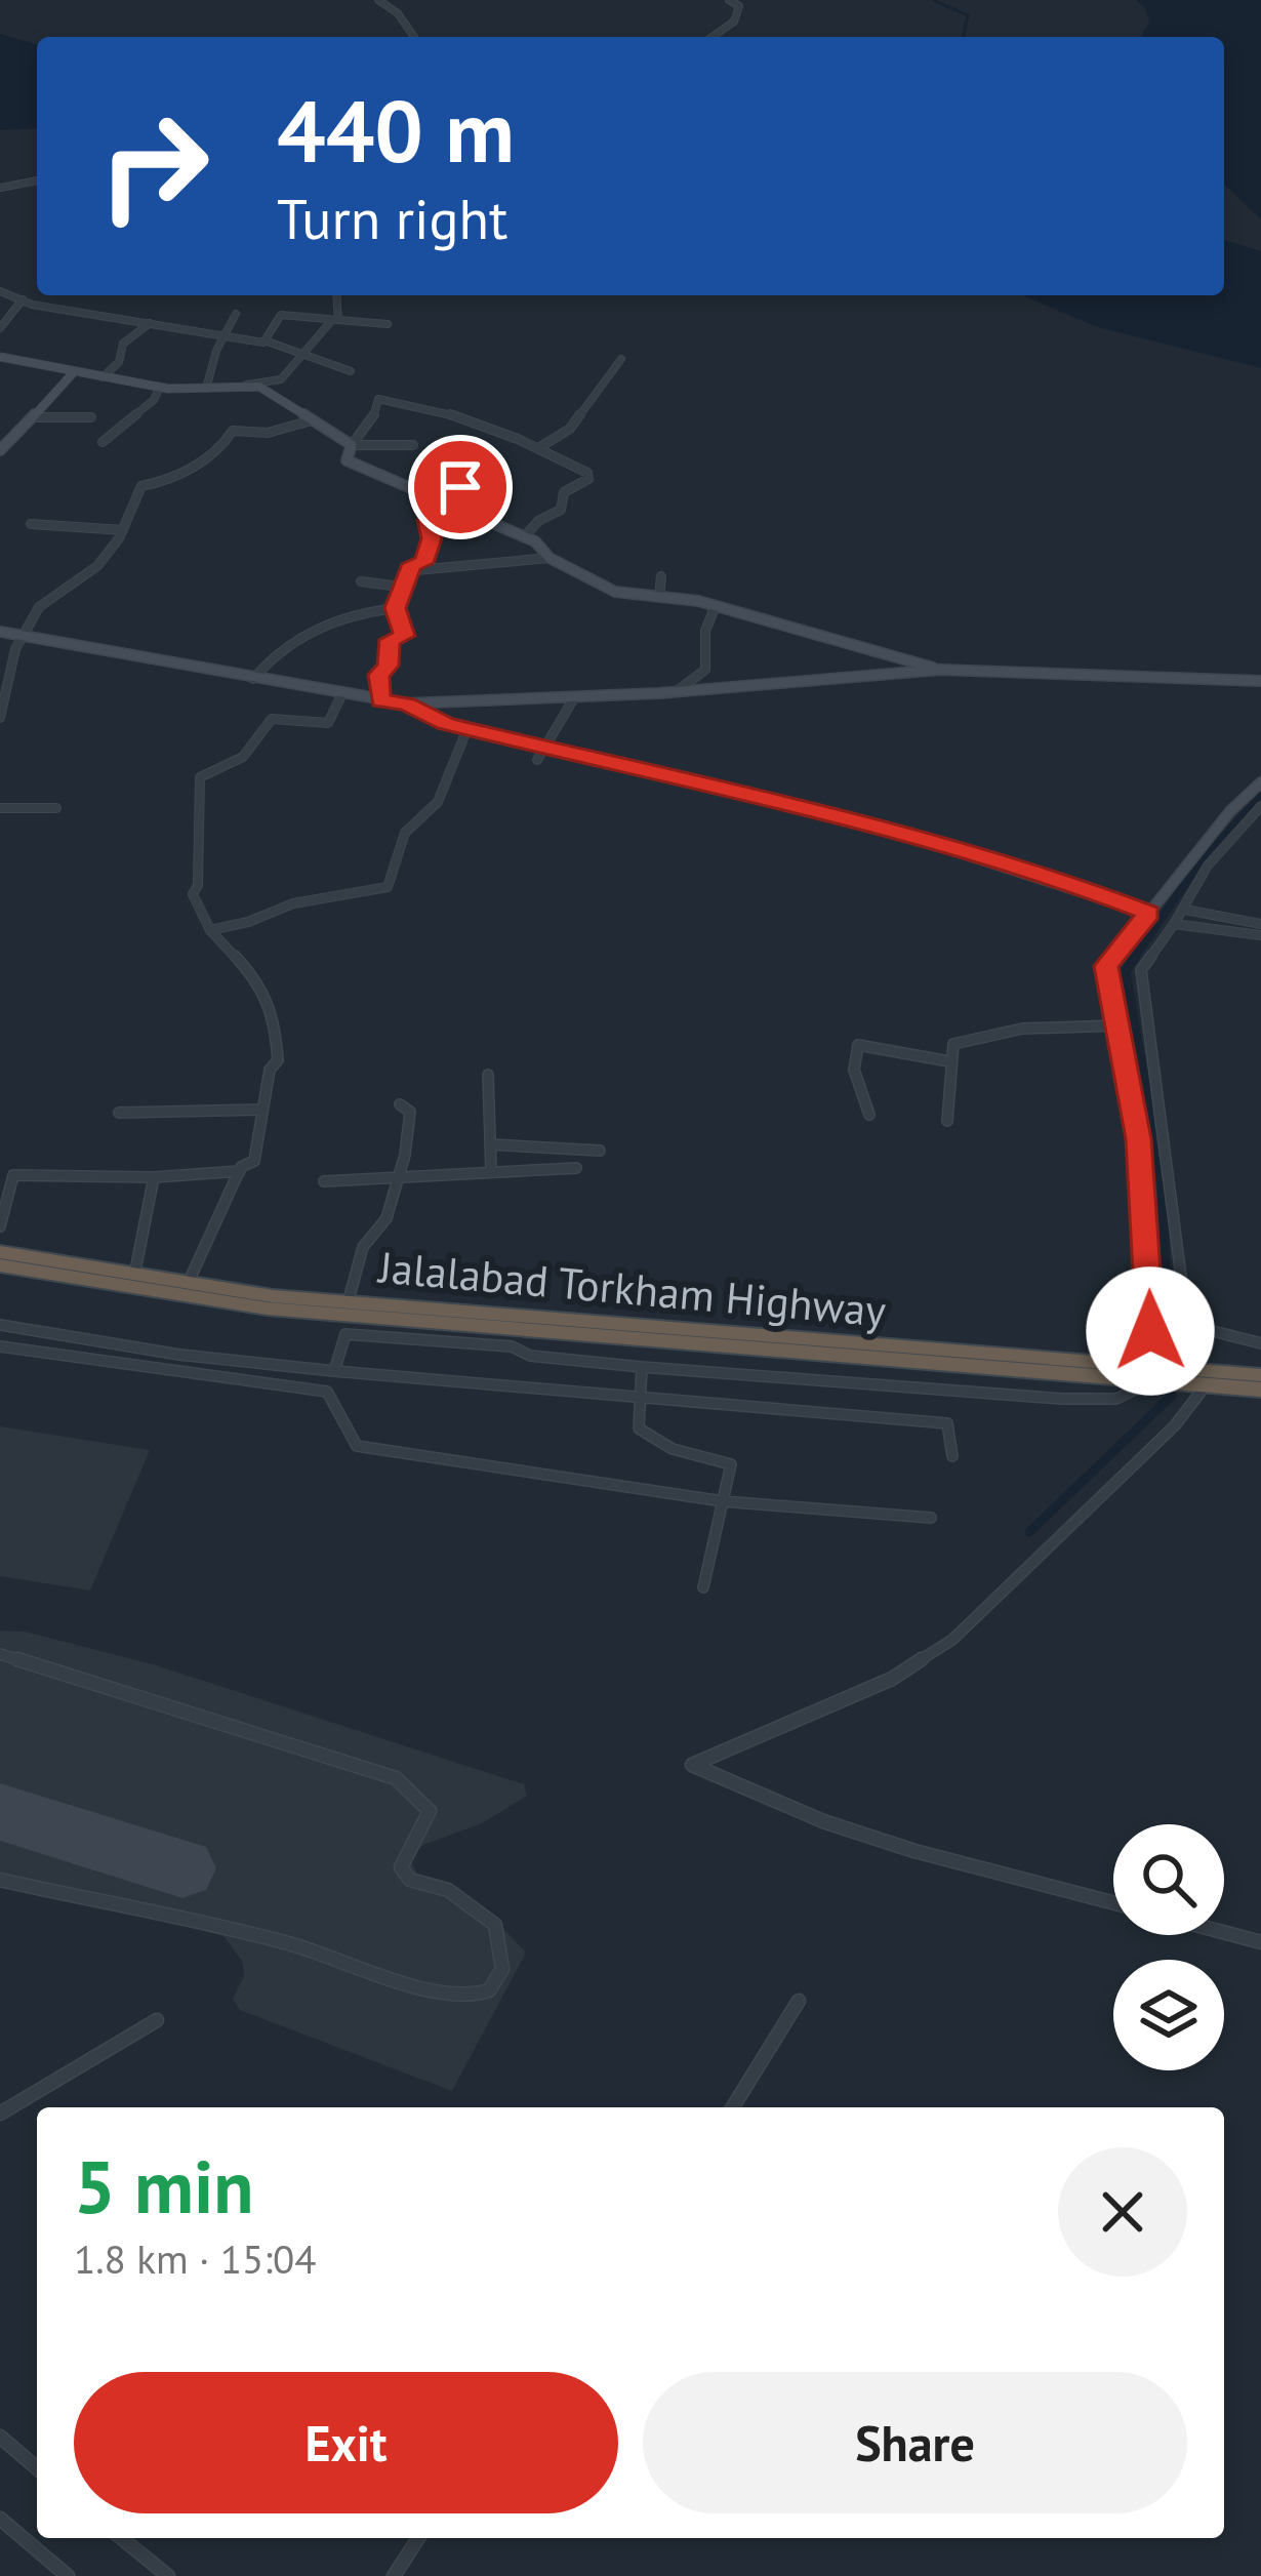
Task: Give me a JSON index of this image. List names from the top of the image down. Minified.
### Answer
{"streets":{"highway":["Jalalabad Torkham Highway"]},"page":{"turn":["440 m","Turn right"],"heading":["5 min","1.8 km · 15:04"],"buttons":["Exit","Share"]}}
